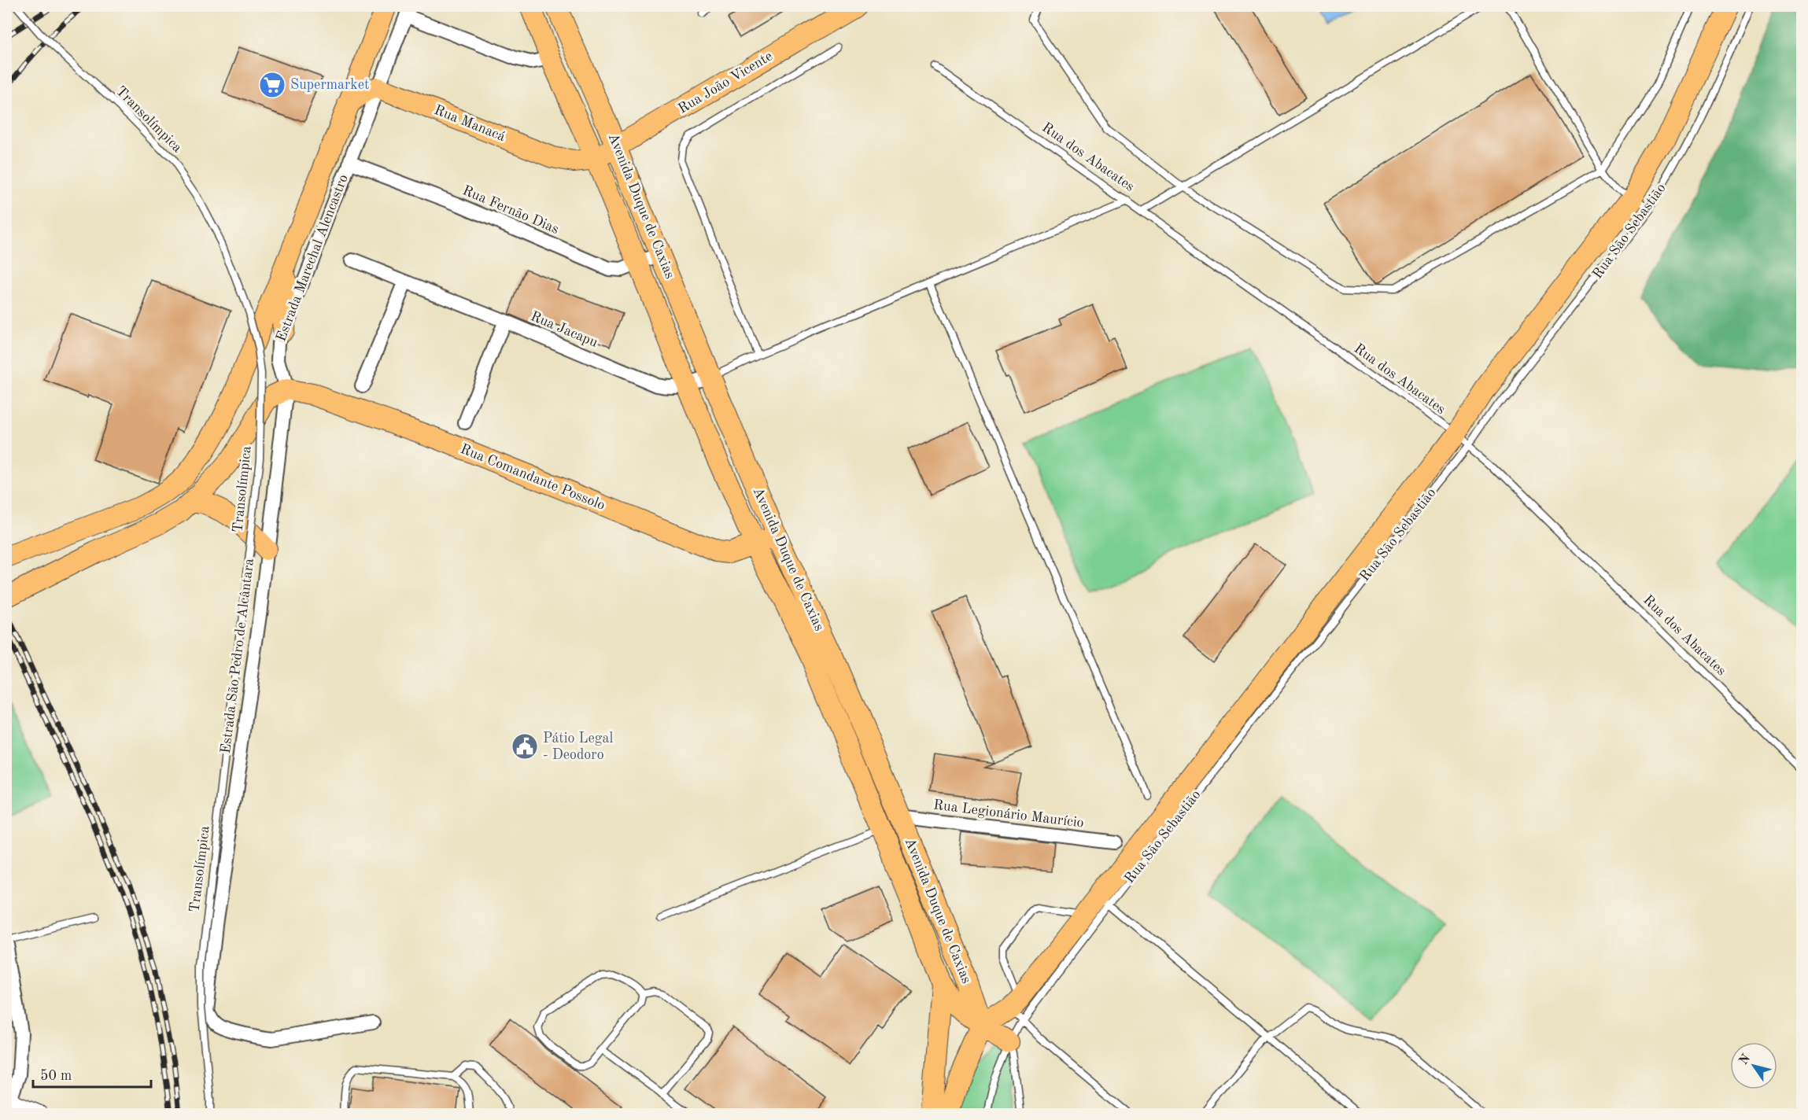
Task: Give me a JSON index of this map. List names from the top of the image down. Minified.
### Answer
{"streets":{"main road":["Rua João Vicente","Rua Manacá","Avenida Duque de Caxias","Rua São Sebastião","Estrada Marechal Alencastro","Rua Comandante Possolo"],"street":["Rua Fernão Dias","Rua Jacapu","Estrada São Pedro de Alcântara","Rua Legionário Maurício"],"lane":["Transolímpica","Rua dos Abacates"]},"crossings":[["Rua João Vicente","Rua Manacá"],["Rua João Vicente","Avenida Duque de Caxias"],["Rua Manacá","Avenida Duque de Caxias"],["Rua Manacá","Estrada Marechal Alencastro"],["Rua dos Abacates","Rua São Sebastião"],["Avenida Duque de Caxias","Rua Fernão Dias"],["Avenida Duque de Caxias","Rua São Sebastião"],["Avenida Duque de Caxias","Rua Jacapu"],["Avenida Duque de Caxias","Rua Comandante Possolo"],["Avenida Duque de Caxias","Rua Legionário Maurício"],["Rua Fernão Dias","Estrada Marechal Alencastro"],["Estrada Marechal Alencastro","Rua Comandante Possolo"],["Estrada Marechal Alencastro","Estrada São Pedro de Alcântara"],["Rua Comandante Possolo","Estrada São Pedro de Alcântara"]],"places":{"supermarket":["Supermarket"],"public building":["Pátio Legal - Deodoro"]},"scale_bar":"50 m","north":"top left"}
